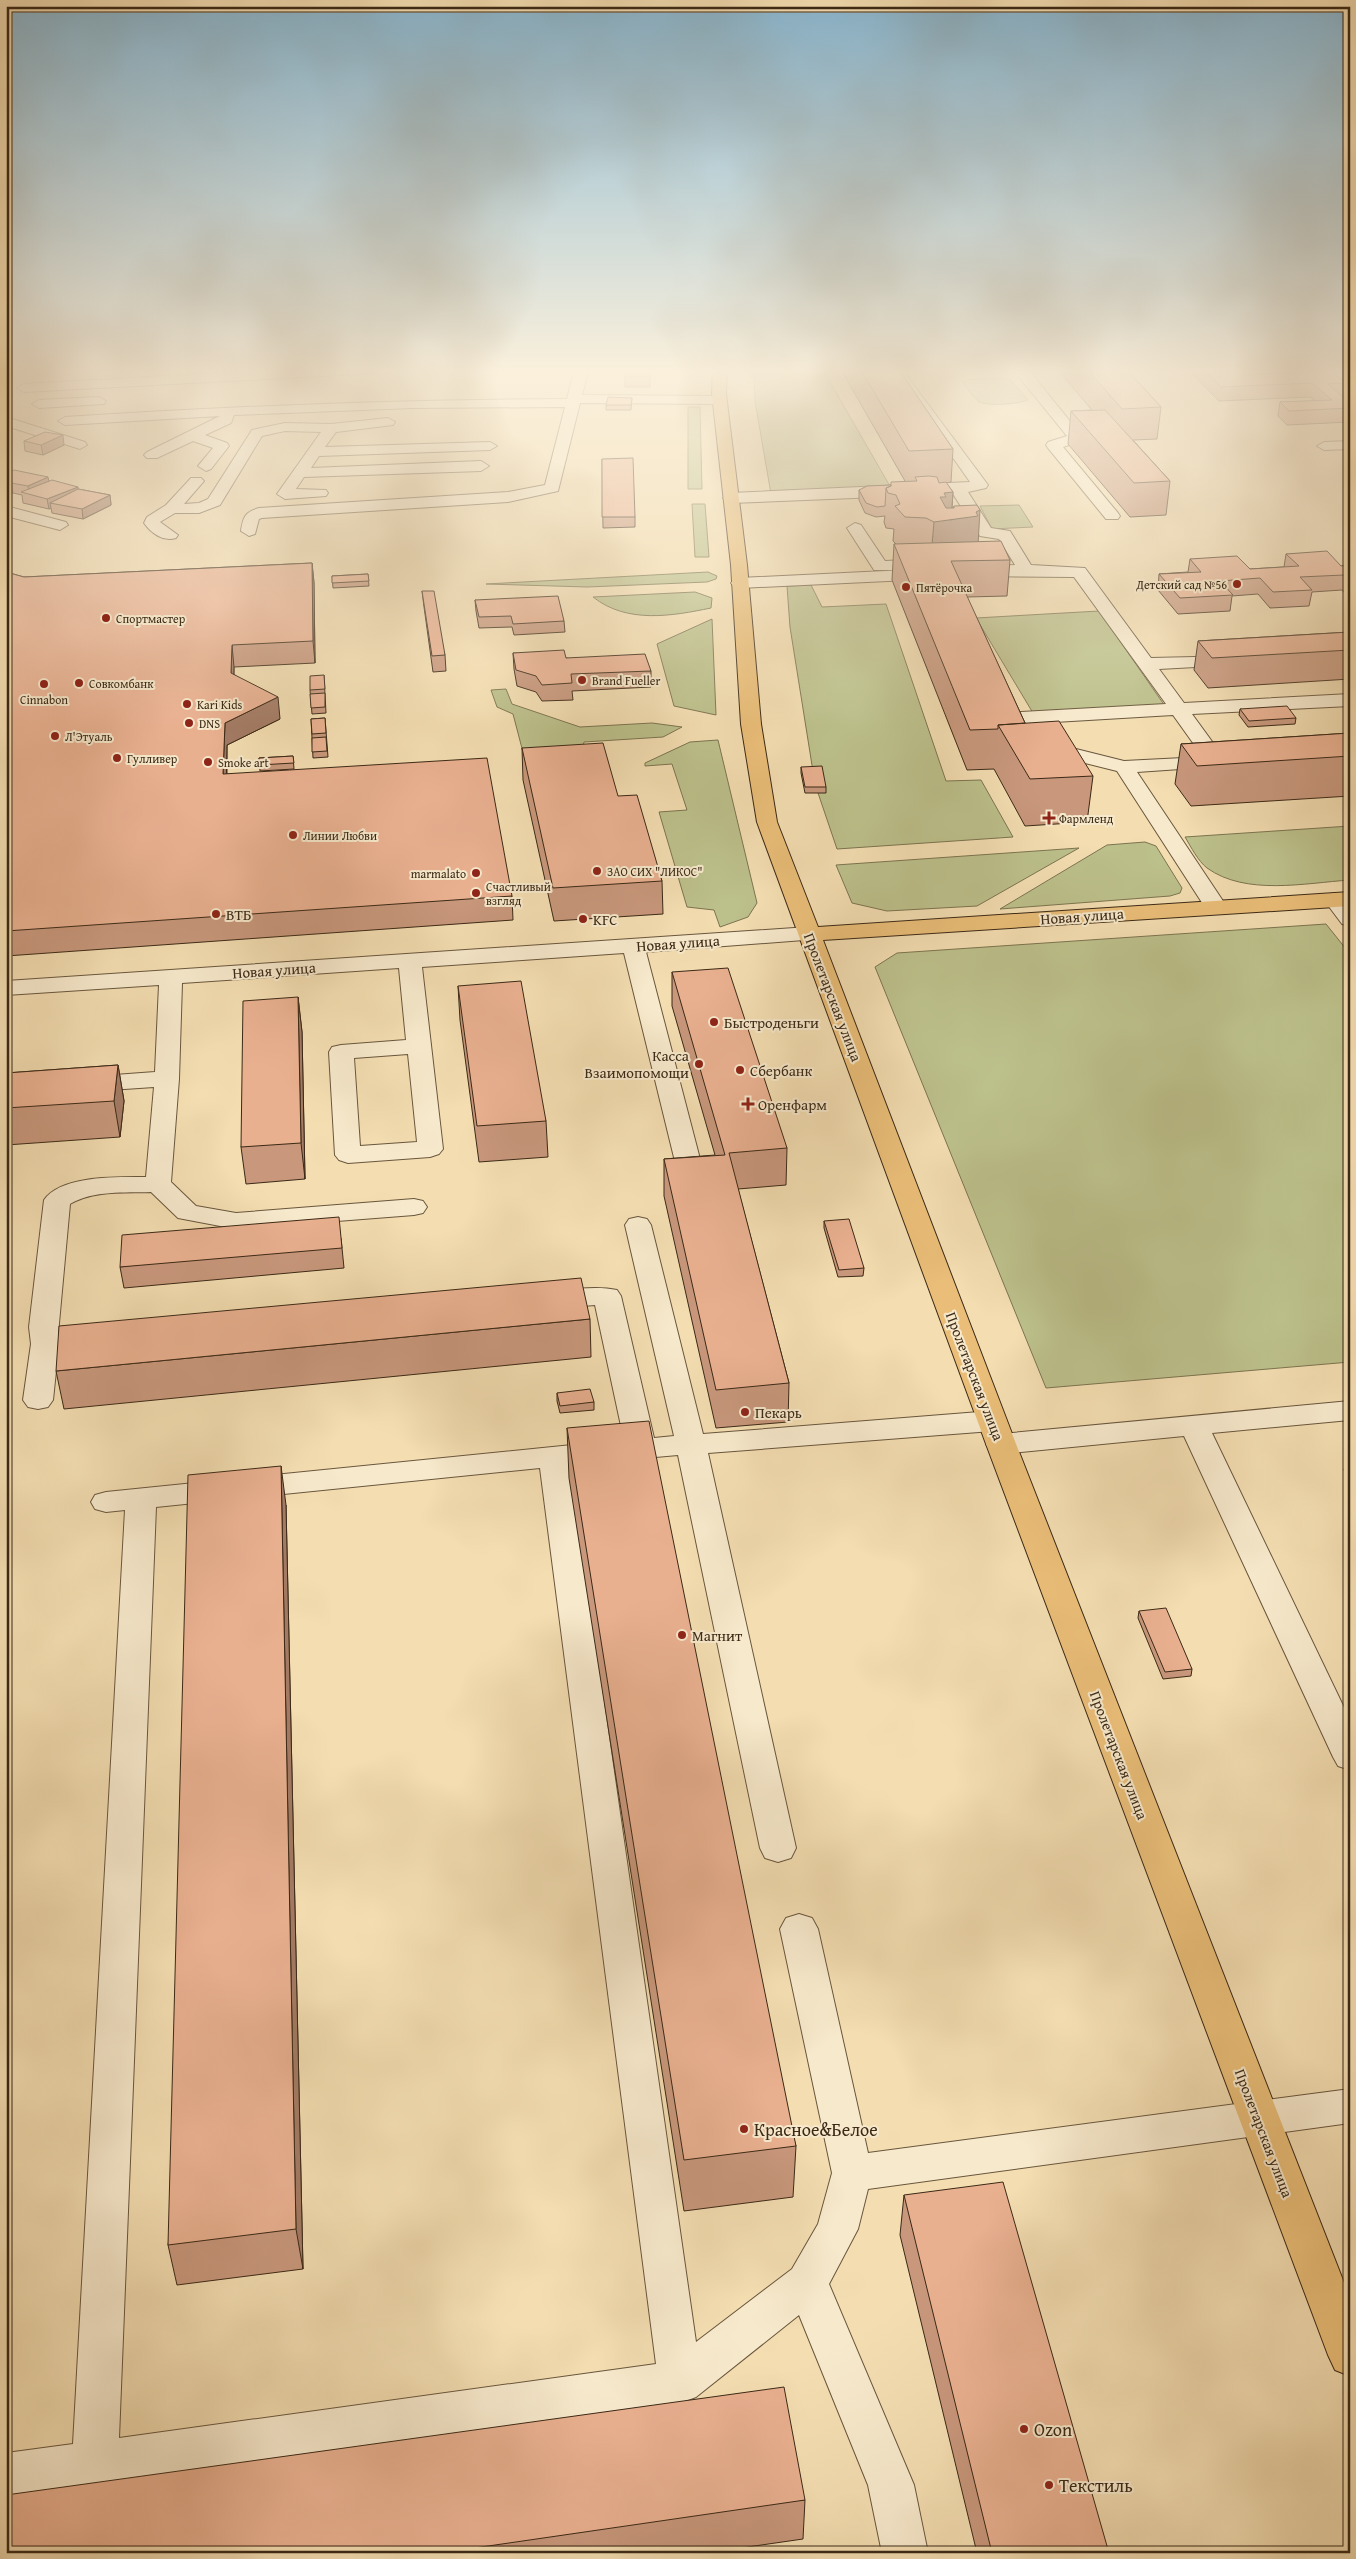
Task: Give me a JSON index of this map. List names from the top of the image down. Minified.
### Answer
{"streets":{"main road":["Новая улица","Пролетарская улица"]},"crossings":[["Новая улица","Пролетарская улица"]],"places":{"other":["Детский сад №56","Пятёрочка","Спортмастер","Brand Fueller","Совкомбанк","Cinnabon","Kari Kids","DNS","Л'Этуаль","Гулливер","Smoke art","Линии Любви","ЗАО СИХ \"ЛИКОС\"","marmalato","Счастливый взгляд","ВТБ","KFC","Быстроденьги","Касса Взаимопомощи","Сбербанк","Пекарь","Магнит","Красное&Белое","Ozon","Текстиль"],"health":["Фармленд","Оренфарм"]}}
